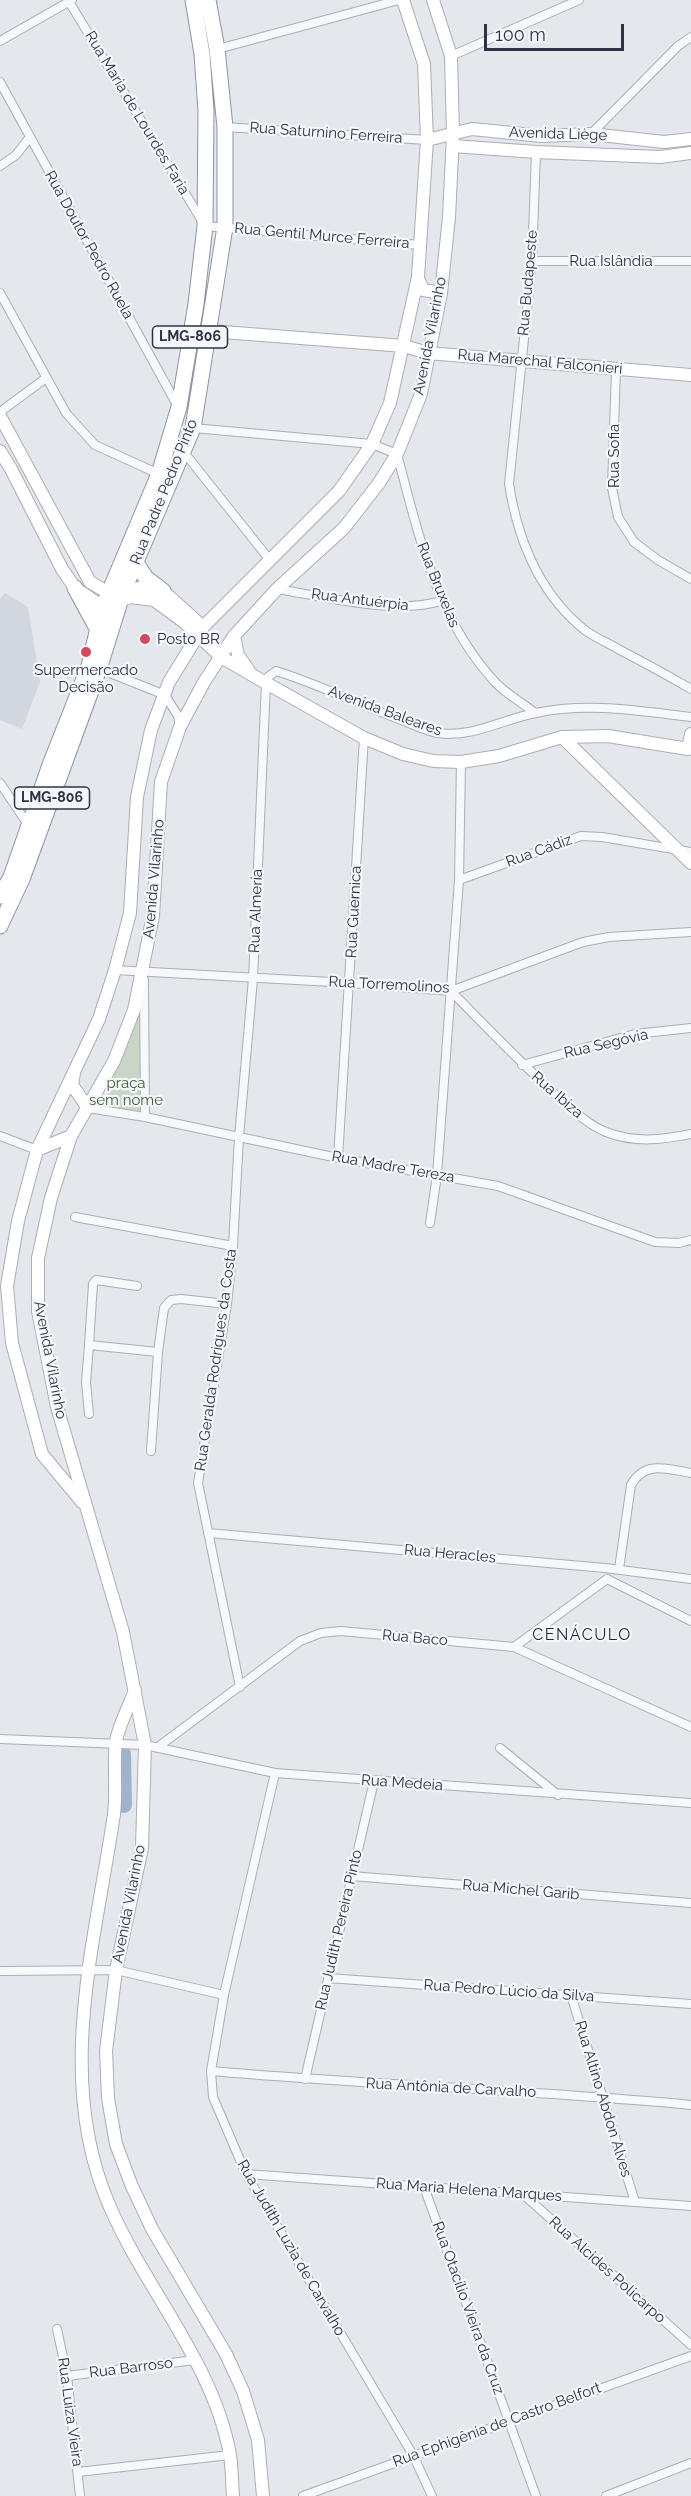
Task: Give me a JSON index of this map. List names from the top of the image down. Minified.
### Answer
{"streets":{"highway":["LMG-806","Rua Padre Pedro Pinto"],"main road":["Avenida Liège","Avenida Vilarinho","Rua Marechal Falconieri","Avenida Baleares"],"street":["Rua Maria de Lourdes Faria","Rua Saturnino Ferreira","Rua Gentil Murce Ferreira","Rua Doutor Pedro Ruela","Rua Islândia","Rua Budapeste","Rua Sofia","Rua Bruxelas","Rua Antuérpia","Rua Cádiz","Rua Almería","Rua Guernica","Rua Torremolinos","Rua Segóvia","Rua Ibiza","Rua Madre Tereza","Rua Geralda Rodrigues da Costa","Rua Heracles","Rua Baco","Rua Medeia","Rua Michel Garib","Rua Judith Pereira Pinto","Rua Pedro Lúcio da Silva","Rua Antônia de Carvalho","Rua Altino Abdon Alves","Rua Maria Helena Marques","Rua Judith Luzia de Carvalho","Rua Alcides Policarpo","Rua Otacílio Vieira da Cruz","Rua Barroso","Rua Luiza Vieira","Rua Ephigênia de Castro Belfort"]},"crossings":[["Rua Maria de Lourdes Faria","Rua Gentil Murce Ferreira"],["Rua Maria de Lourdes Faria","Rua Padre Pedro Pinto"],["Rua Saturnino Ferreira","Avenida Liège"],["Rua Saturnino Ferreira","Avenida Vilarinho"],["Rua Saturnino Ferreira","Rua Padre Pedro Pinto"],["Avenida Liège","Rua Budapeste"],["Avenida Liège","Avenida Vilarinho"],["Rua Gentil Murce Ferreira","Avenida Vilarinho"],["Rua Gentil Murce Ferreira","Rua Padre Pedro Pinto"],["Rua Doutor Pedro Ruela","Rua Padre Pedro Pinto"],["Rua Islândia","Rua Budapeste"],["Rua Budapeste","Rua Marechal Falconieri"],["Avenida Vilarinho","Rua Marechal Falconieri"],["Avenida Vilarinho","Rua Bruxelas"],["Avenida Vilarinho","Rua Antuérpia"],["Avenida Vilarinho","Avenida Baleares"],["Avenida Vilarinho","Rua Torremolinos"],["Avenida Vilarinho","Rua Madre Tereza"],["Avenida Vilarinho","Rua Medeia"],["Avenida Vilarinho","Rua Barroso"],["Rua Marechal Falconieri","Rua Sofia"],["Rua Marechal Falconieri","Rua Padre Pedro Pinto"],["Rua Padre Pedro Pinto","Avenida Baleares"],["Rua Bruxelas","Rua Antuérpia"],["Rua Bruxelas","Avenida Baleares"],["Avenida Baleares","Rua Almería"],["Avenida Baleares","Rua Guernica"],["Rua Almería","Rua Torremolinos"],["Rua Almería","Rua Madre Tereza"],["Rua Almería","Rua Geralda Rodrigues da Costa"],["Rua Guernica","Rua Torremolinos"],["Rua Guernica","Rua Madre Tereza"],["Rua Torremolinos","Rua Ibiza"],["Rua Segóvia","Rua Ibiza"],["Rua Madre Tereza","Rua Geralda Rodrigues da Costa"],["Rua Geralda Rodrigues da Costa","Rua Heracles"],["Rua Geralda Rodrigues da Costa","Rua Baco"],["Rua Baco","Rua Medeia"],["Rua Medeia","Rua Judith Pereira Pinto"],["Rua Medeia","Rua Judith Luzia de Carvalho"],["Rua Michel Garib","Rua Judith Pereira Pinto"],["Rua Judith Pereira Pinto","Rua Pedro Lúcio da Silva"],["Rua Judith Pereira Pinto","Rua Antônia de Carvalho"],["Rua Pedro Lúcio da Silva","Rua Altino Abdon Alves"],["Rua Antônia de Carvalho","Rua Altino Abdon Alves"],["Rua Antônia de Carvalho","Rua Judith Luzia de Carvalho"],["Rua Altino Abdon Alves","Rua Maria Helena Marques"],["Rua Maria Helena Marques","Rua Judith Luzia de Carvalho"],["Rua Maria Helena Marques","Rua Alcides Policarpo"],["Rua Maria Helena Marques","Rua Otacílio Vieira da Cruz"],["Rua Judith Luzia de Carvalho","Rua Ephigênia de Castro Belfort"],["Rua Otacílio Vieira da Cruz","Rua Ephigênia de Castro Belfort"],["Rua Barroso","Rua Luiza Vieira"]],"districts":["CENÁCULO"],"parks":["praça sem nome"],"places":["Posto BR","Supermercado Decisão"],"scale_bar":"100 m"}
